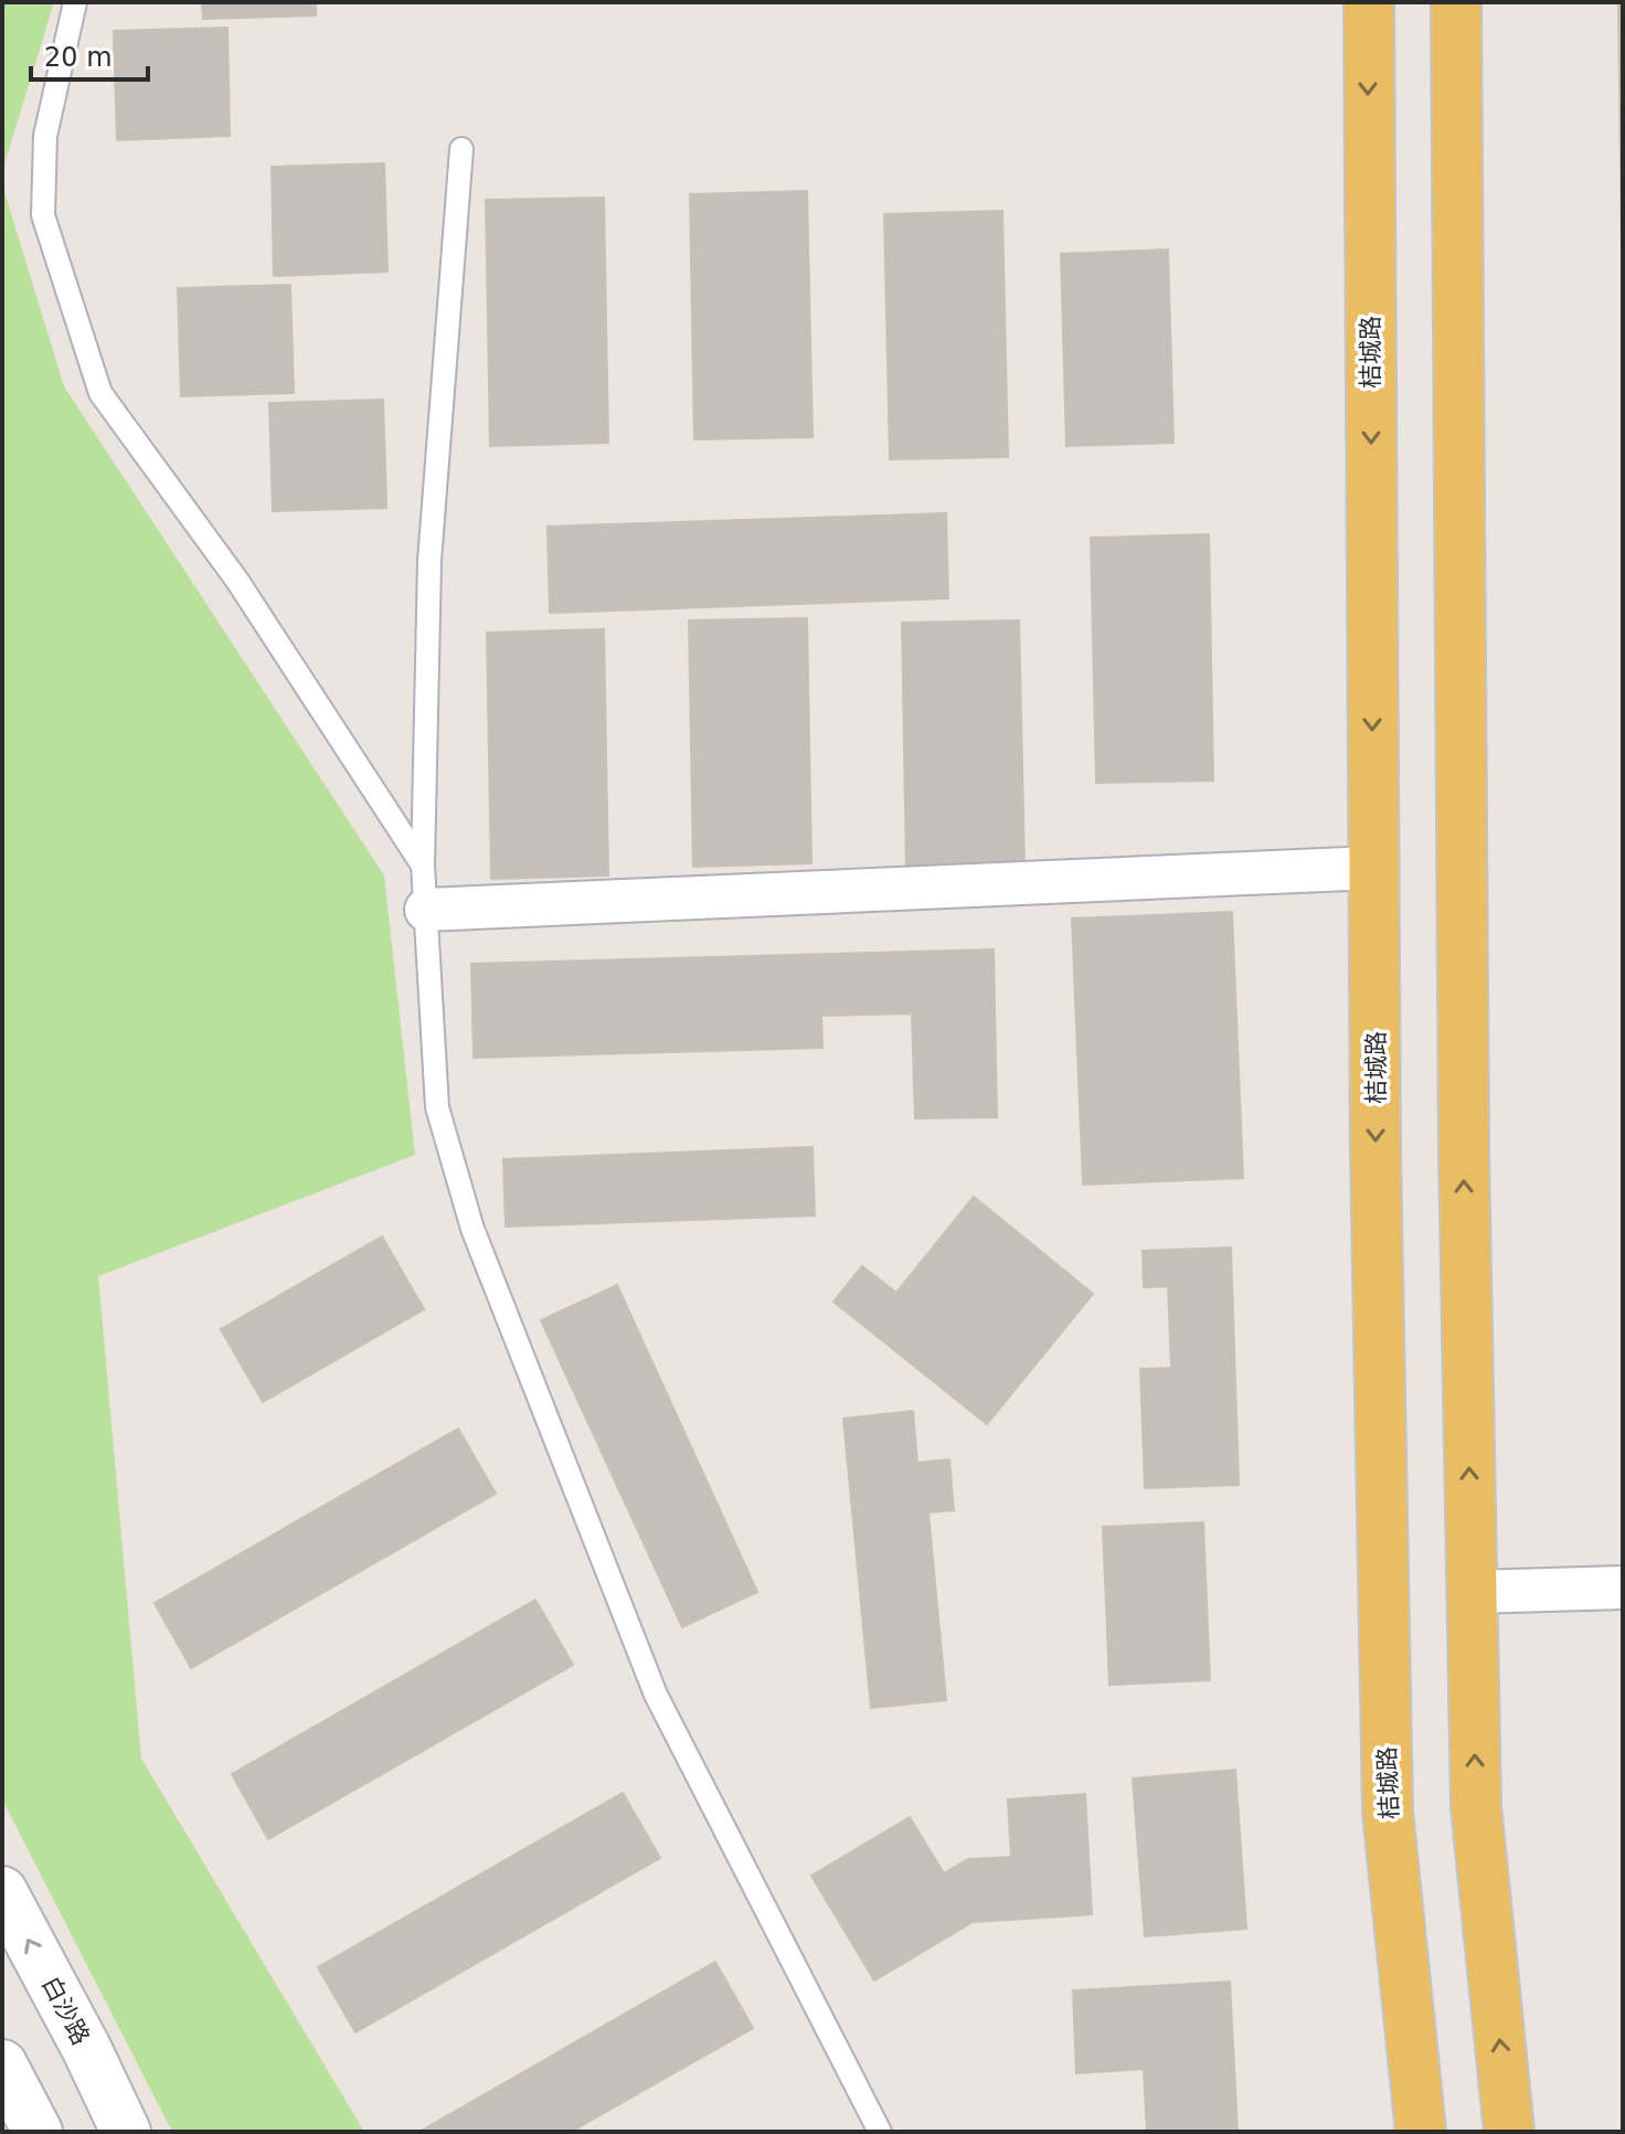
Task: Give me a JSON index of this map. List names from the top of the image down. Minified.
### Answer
{"streets":{"main road":["桔城路","白沙路"]},"one_way":["白沙路"],"scale_bar":"20 m"}
